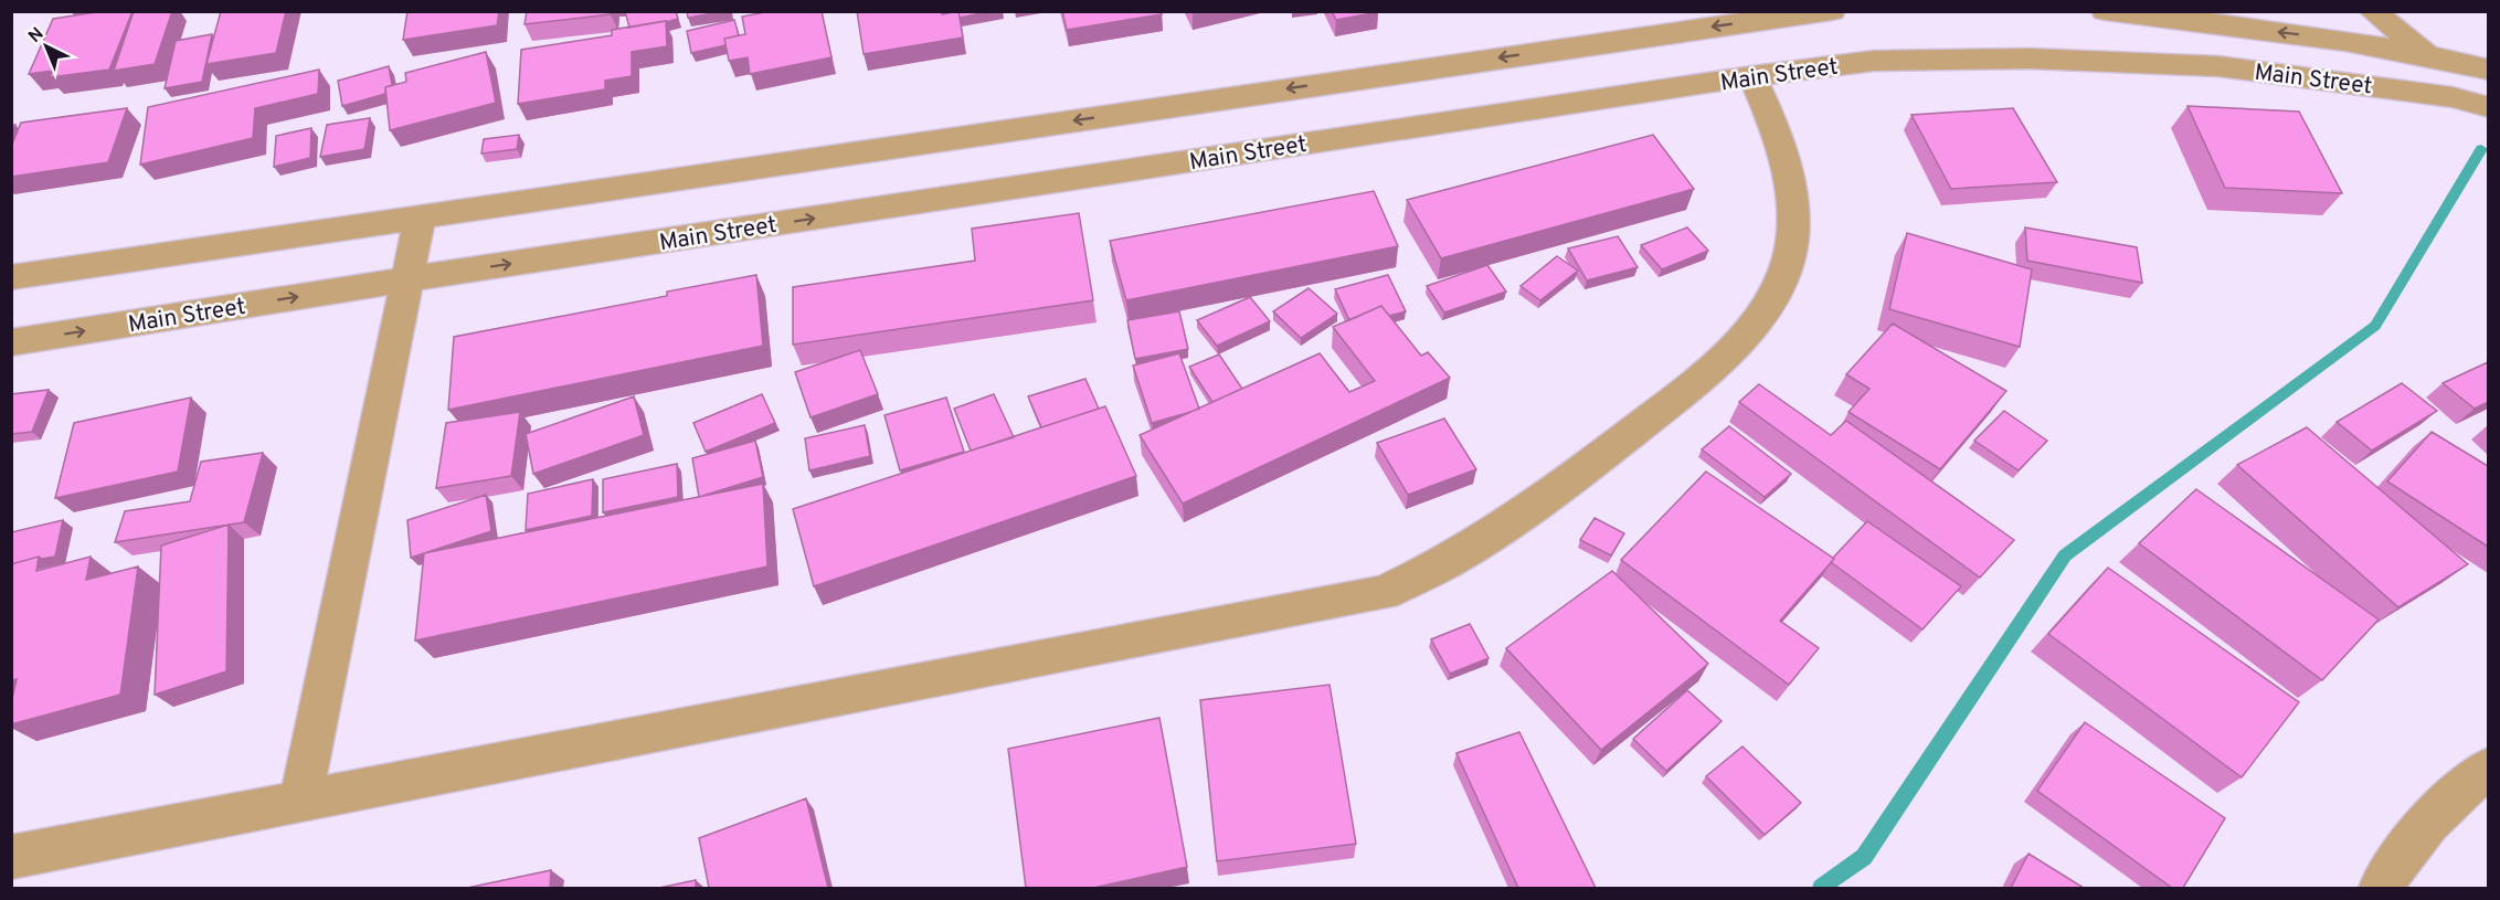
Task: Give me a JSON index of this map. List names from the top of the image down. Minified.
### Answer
{"streets":{"street":["Main Street"]},"north":"top left"}
